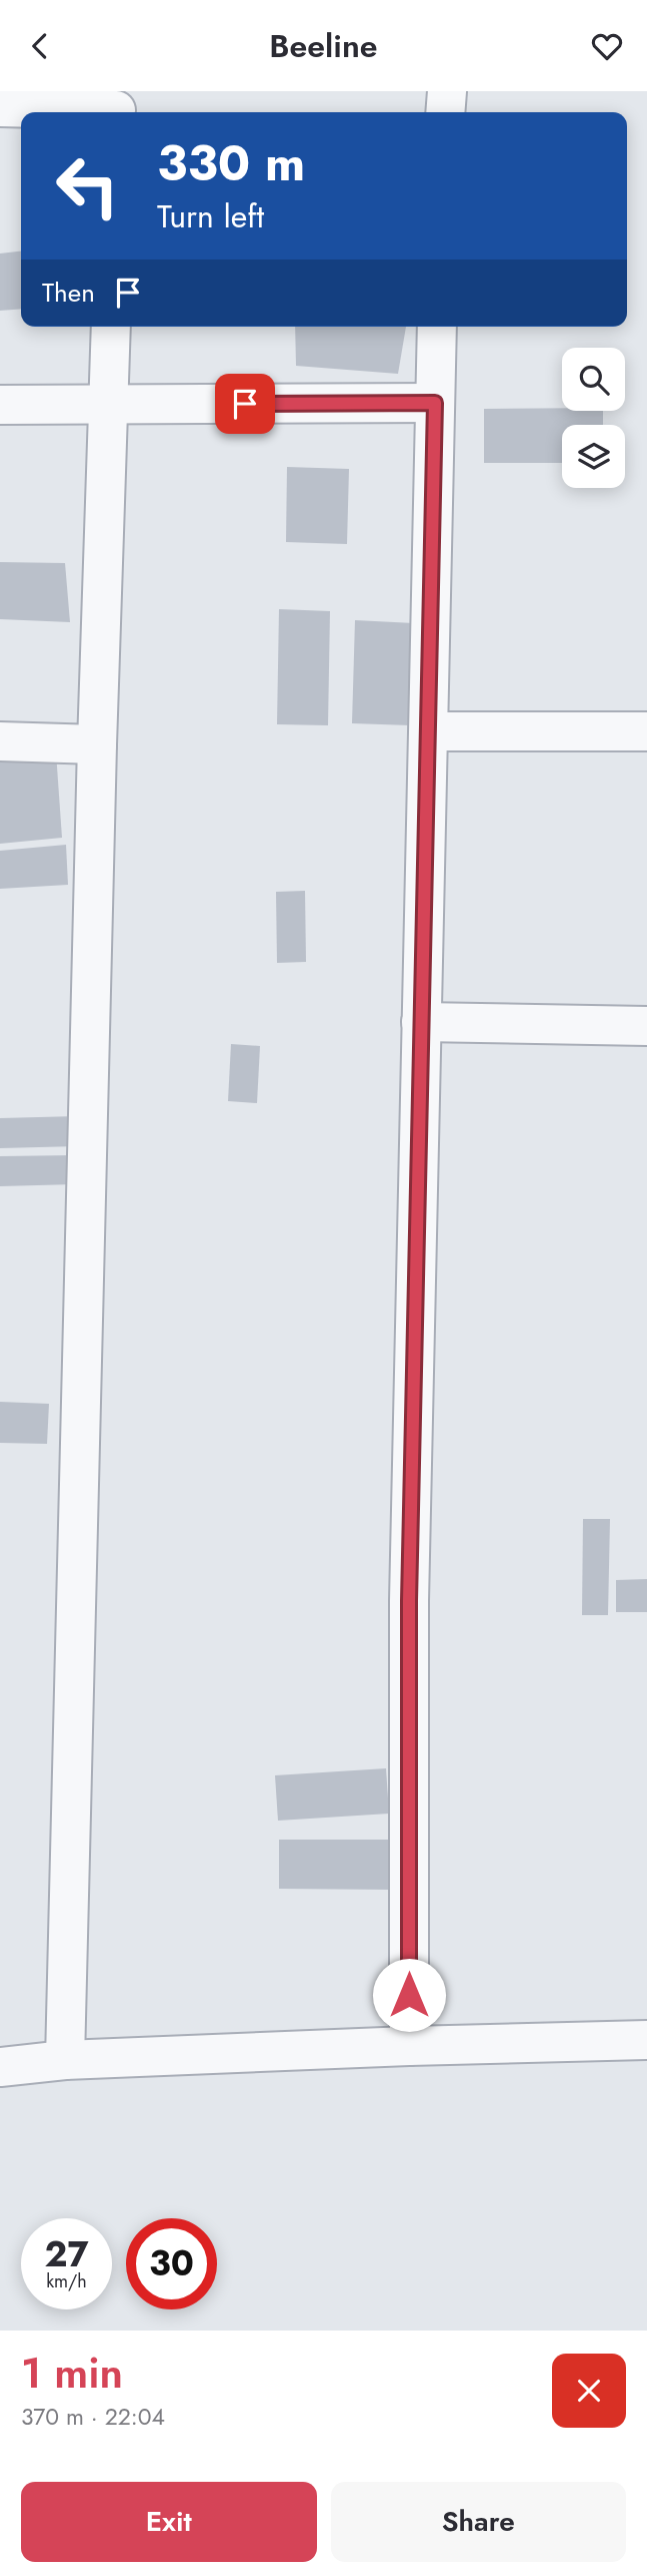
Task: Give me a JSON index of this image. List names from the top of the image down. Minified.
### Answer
{"page":{"header":"Beeline","turn":["330 m","Turn left"],"then":"Then","speed":"27 km/h","limit":"30","heading":["1 min","370 m · 22:04"],"buttons":["Exit","Share"]}}
